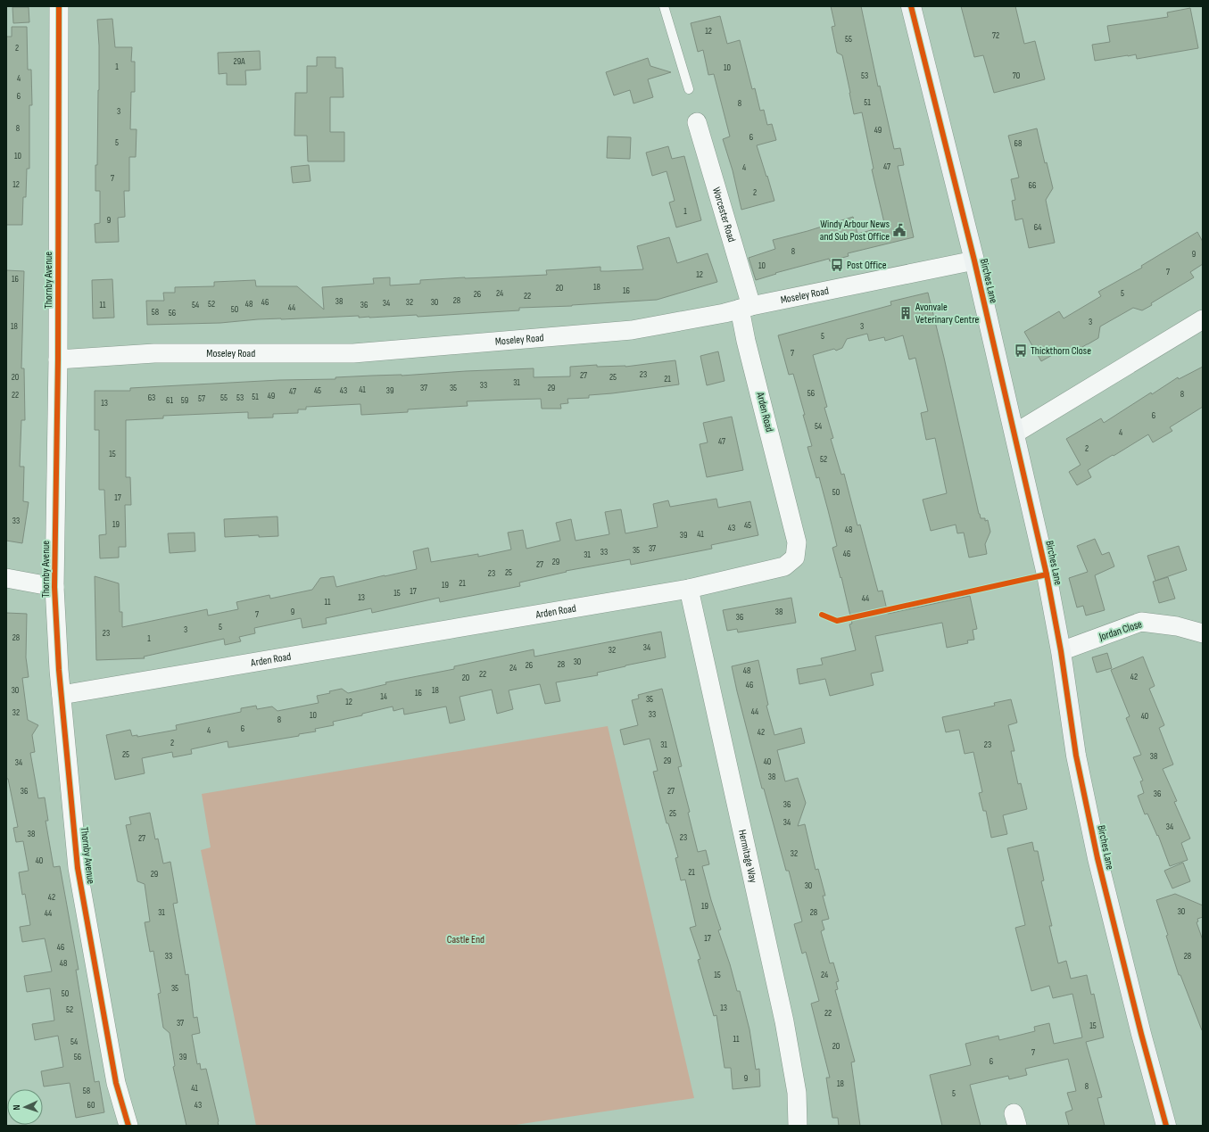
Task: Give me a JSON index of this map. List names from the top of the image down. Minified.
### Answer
{"streets":{"street":["Worcester Road","Thornby Avenue","Birches Lane","Moseley Road","Arden Road","Jordan Close","Hermitage Way"]},"crossings":[["Worcester Road","Moseley Road"],["Worcester Road","Arden Road"],["Thornby Avenue","Moseley Road"],["Thornby Avenue","Arden Road"],["Birches Lane","Moseley Road"],["Birches Lane","Jordan Close"],["Moseley Road","Arden Road"],["Arden Road","Hermitage Way"]],"parks":["Castle End"],"places":{"public building":["Windy Arbour News and Sub Post Office"],"bus stop":["Post Office","Thickthorn Close"],"building":["Avonvale Veterinary Centre"]},"house_numbers":["12","72","55","2","29A","1","10","53","70","4","6","51","8","3","8","49","6","5","68","10","47","4","7","12","66","2","1","9","64","8","9","10","7","12","16","18","20","16","24","5","26","22","28","38","46","32","30","34","52","48","11","54","36","44","50","58","56","3","18","3","5","7","23","27","20","25","21","31","33","37","35","29","41","45","43","39","47","56","8","22","49","51","63","55","53","57","61","59","13","6","54","4","47","2","15","52","50","17","33","19","45","43","48","41","39","37","35","33","46","31","29","27","25","23","21","19","17","15","13","44","11","9","38","7","36","5","3","23","28","1","34","32","30","28","26","24","48","22","42","20","46","30","18","16","14","35","12","44","32","33","10","40","8","6","4","42","2","31","23","25","38","29","40","34","38","36","27","36","36","25","34","34","38","23","27","32","40","21","29","30","42","19","30","31","28","44","17","46","33","28","48","15","24","35","50","13","52","22","37","15","11","54","20","7","56","39","6","9","18","8","41","58","5","60","43"],"north":"left"}
